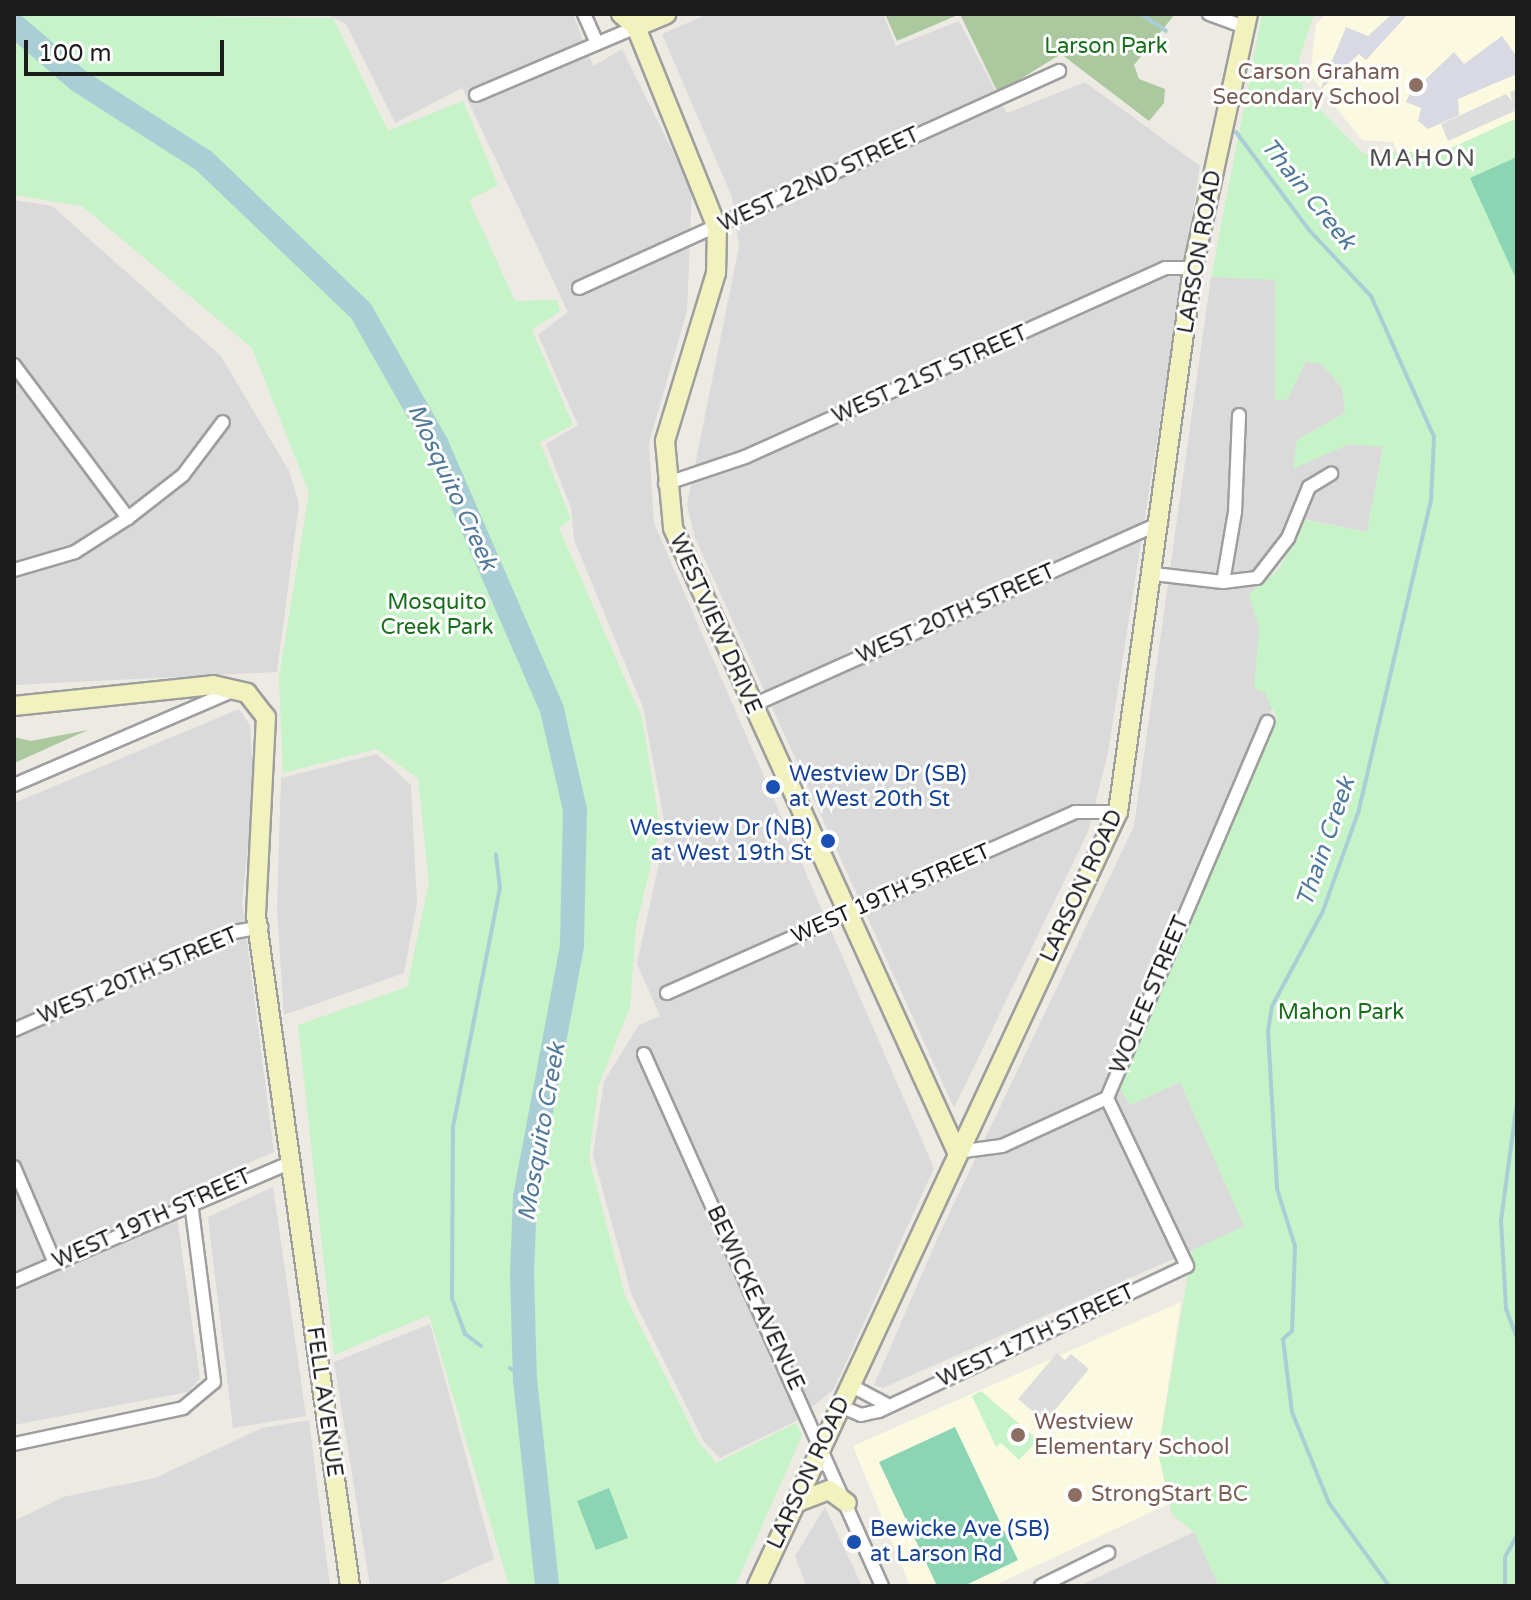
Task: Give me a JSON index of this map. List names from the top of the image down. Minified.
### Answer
{"streets":{"street":["WEST 22ND STREET","LARSON ROAD","WEST 21ST STREET","WEST 20TH STREET","WESTVIEW DRIVE","WEST 19TH STREET","WOLFE STREET","BEWICKE AVENUE","WEST 17TH STREET","FELL AVENUE"]},"crossings":[["WEST 22ND STREET","WESTVIEW DRIVE"],["LARSON ROAD","WEST 21ST STREET"],["LARSON ROAD","WEST 20TH STREET"],["LARSON ROAD","WESTVIEW DRIVE"],["LARSON ROAD","WEST 19TH STREET"],["LARSON ROAD","BEWICKE AVENUE"],["LARSON ROAD","WEST 17TH STREET"],["WEST 21ST STREET","WESTVIEW DRIVE"],["WEST 20TH STREET","WESTVIEW DRIVE"],["WEST 20TH STREET","FELL AVENUE"],["WESTVIEW DRIVE","WEST 19TH STREET"],["WEST 19TH STREET","FELL AVENUE"],["WOLFE STREET","WEST 17TH STREET"]],"districts":["MAHON"],"water":["Thain Creek","Mosquito Creek"],"parks":["Larson Park","Mosquito Creek Park","Mahon Park"],"places":["Carson Graham Secondary School","Westview Dr (SB) at West 20th St","Westview Dr (NB) at West 19th St","Westview Elementary School","StrongStart BC","Bewicke Ave (SB) at Larson Rd"],"scale_bar":"100 m"}
